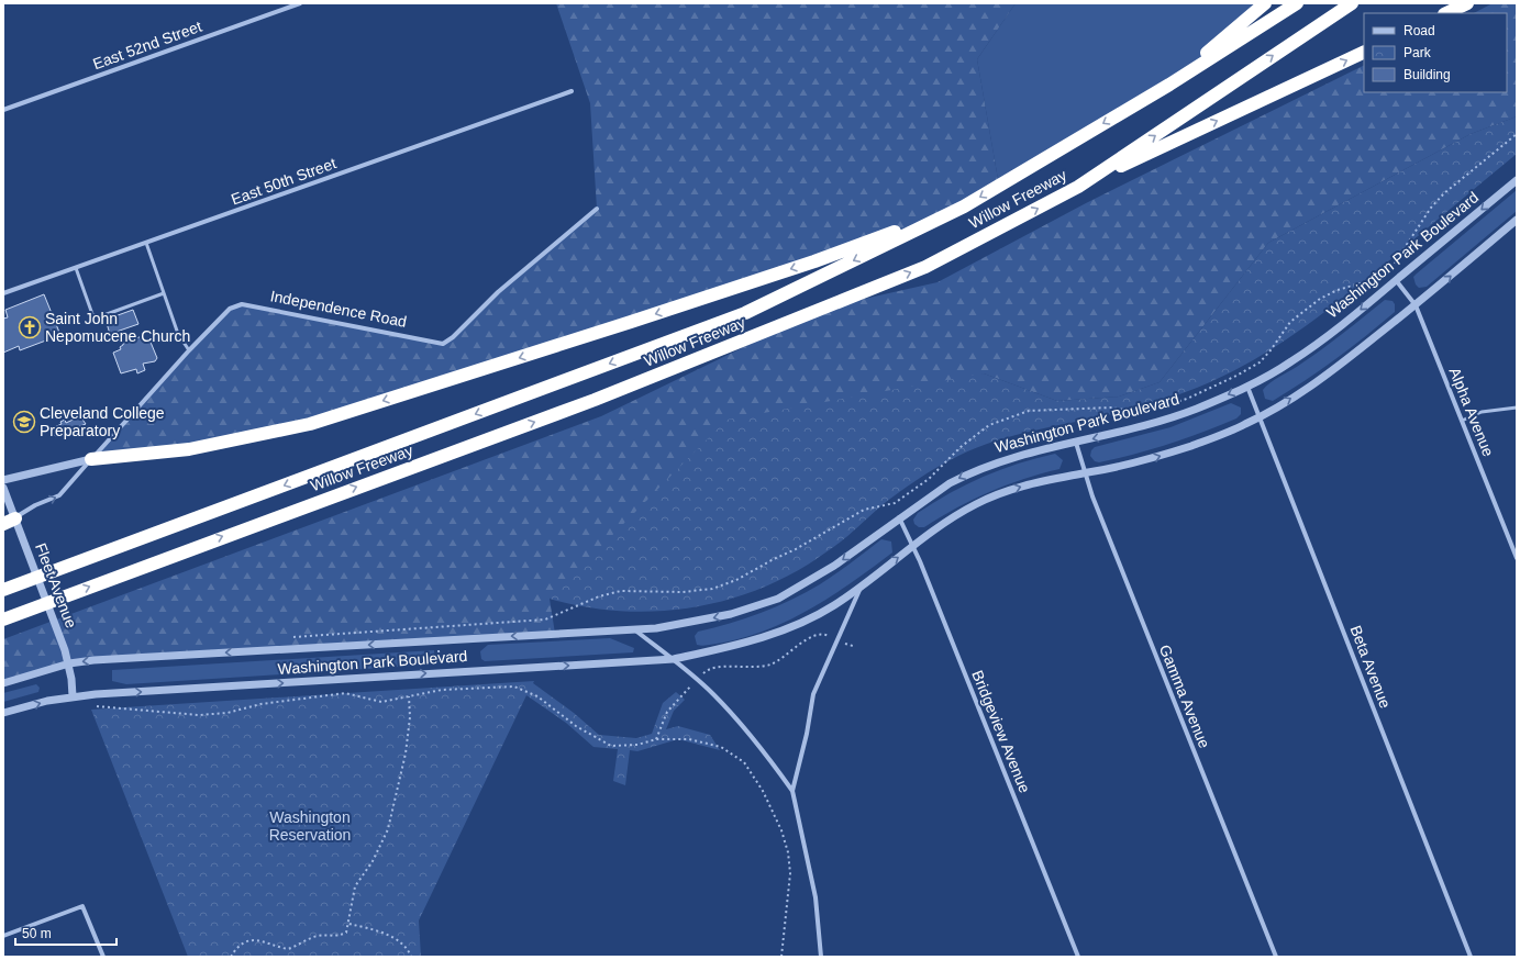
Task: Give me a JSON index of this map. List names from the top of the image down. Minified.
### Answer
{"streets":{"highway":["Willow Freeway"],"street":["East 52nd Street","East 50th Street","Washington Park Boulevard","Independence Road","Alpha Avenue","Fleet Avenue","Beta Avenue","Gamma Avenue","Bridgeview Avenue"]},"crossings":[["Washington Park Boulevard","Alpha Avenue"],["Washington Park Boulevard","Fleet Avenue"],["Washington Park Boulevard","Beta Avenue"],["Washington Park Boulevard","Gamma Avenue"],["Washington Park Boulevard","Bridgeview Avenue"],["Independence Road","Fleet Avenue"]],"parks":["Washington Reservation"],"places":{"church":["Saint John Nepomucene Church"],"school or university":["Cleveland College Preparatory"]},"legend":["Road","Park","Building"],"scale_bar":"50 m"}
